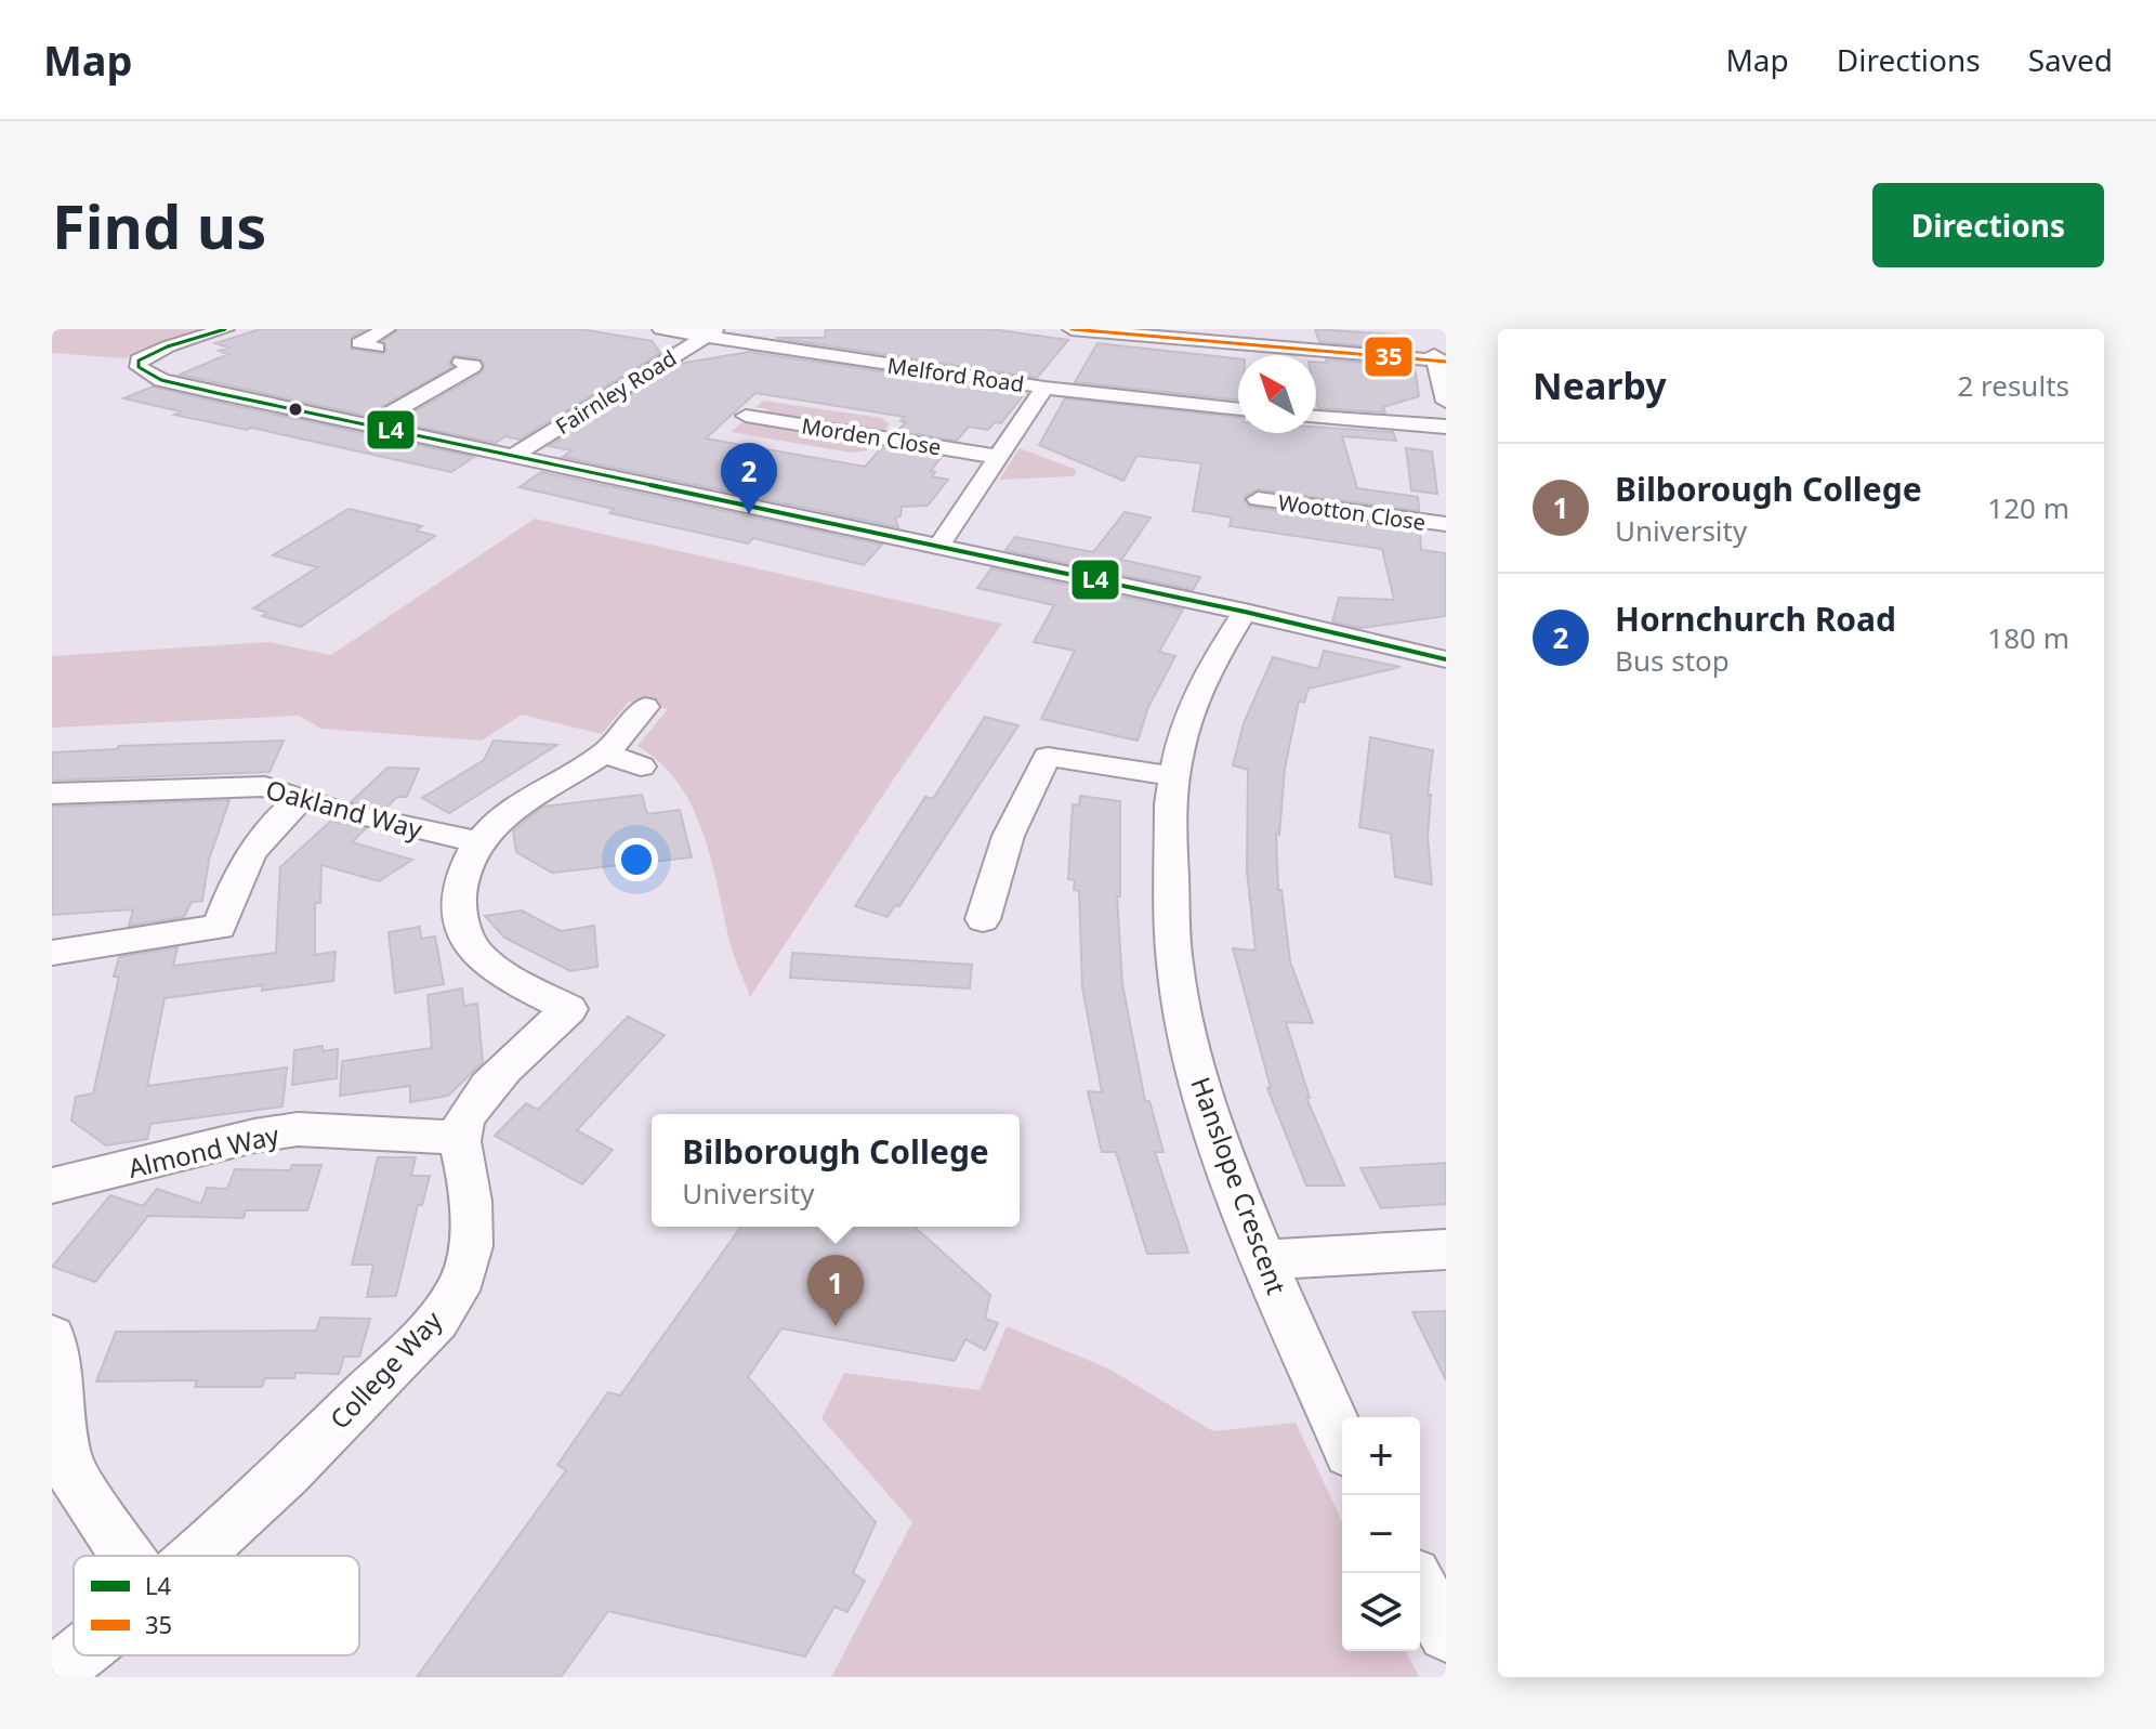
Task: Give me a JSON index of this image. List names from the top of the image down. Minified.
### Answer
{"streets":{"street":["Melford Road","Fairnley Road","Morden Close","Wootton Close","Oakland Way","Almond Way","Hanslope Crescent","College Way"]},"crossings":[["Melford Road","Fairnley Road"],["Almond Way","College Way"]],"lines":["transit line L4","transit line 35"],"legend":["L4","35"],"north":"top left","page":{"header":"Map","nav":["Map","Directions","Saved"],"buttons":"Directions","title":"Find us","heading":["Nearby","2 results"],"list":[{"mark":"1","name":"Bilborough College","note":"University","value":"120 m"},{"mark":"2","name":"Hornchurch Road","note":"Bus stop","value":"180 m"}],"pins":["2","1"],"popup":["Bilborough College","University"],"map_buttons":["+","−"]}}
